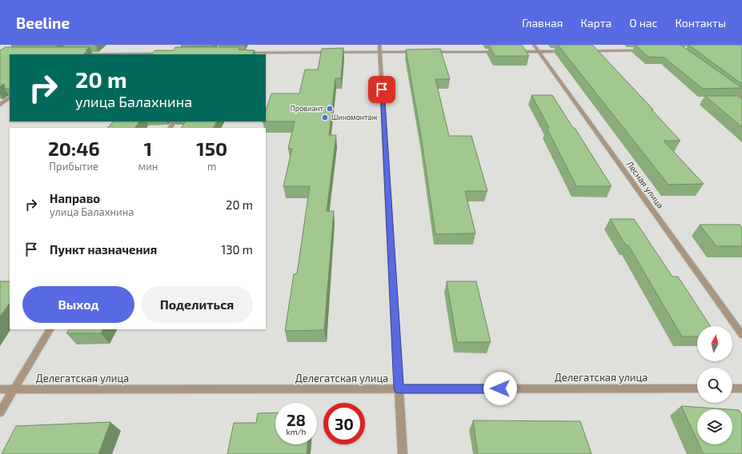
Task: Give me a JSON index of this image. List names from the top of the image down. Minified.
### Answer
{"streets":{"street":["Лесная улица","Делегатская улица"]},"places":["Провиант","Шиномонтаж"],"north":"top","page":{"header":"Beeline","nav":["Главная","Карта","О нас","Контакты"],"turn":["20 m","улица Балахнина"],"eta":["20:46","Прибытие","1","мин","150","m"],"list":[{"name":"Направо","note":"улица Балахнина","value":"20 m"},{"name":"Пункт назначения","value":"130 m"}],"buttons":["Выход","Поделиться"],"speed":"28 km/h","limit":"30"}}
